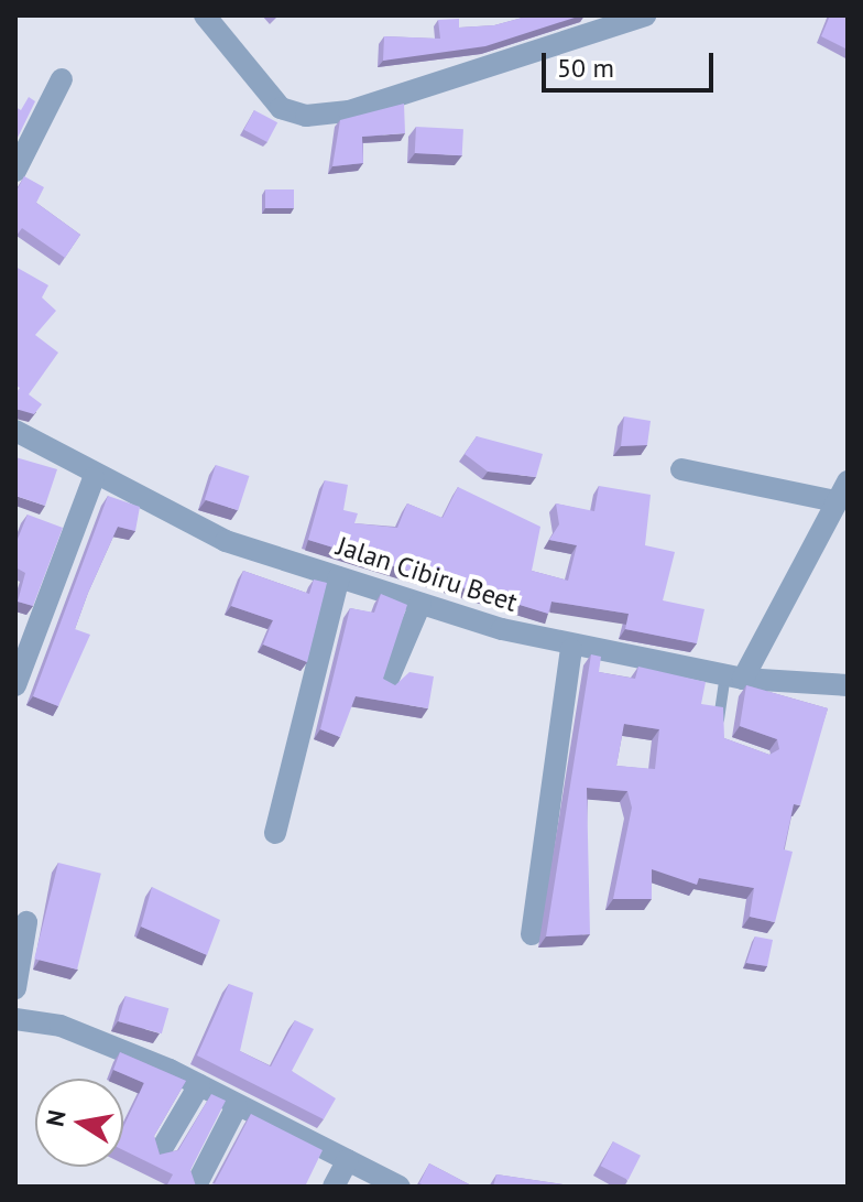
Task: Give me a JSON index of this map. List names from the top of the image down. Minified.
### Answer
{"streets":{"street":["Jalan Cibiru Beet"]},"scale_bar":"50 m","north":"left"}
